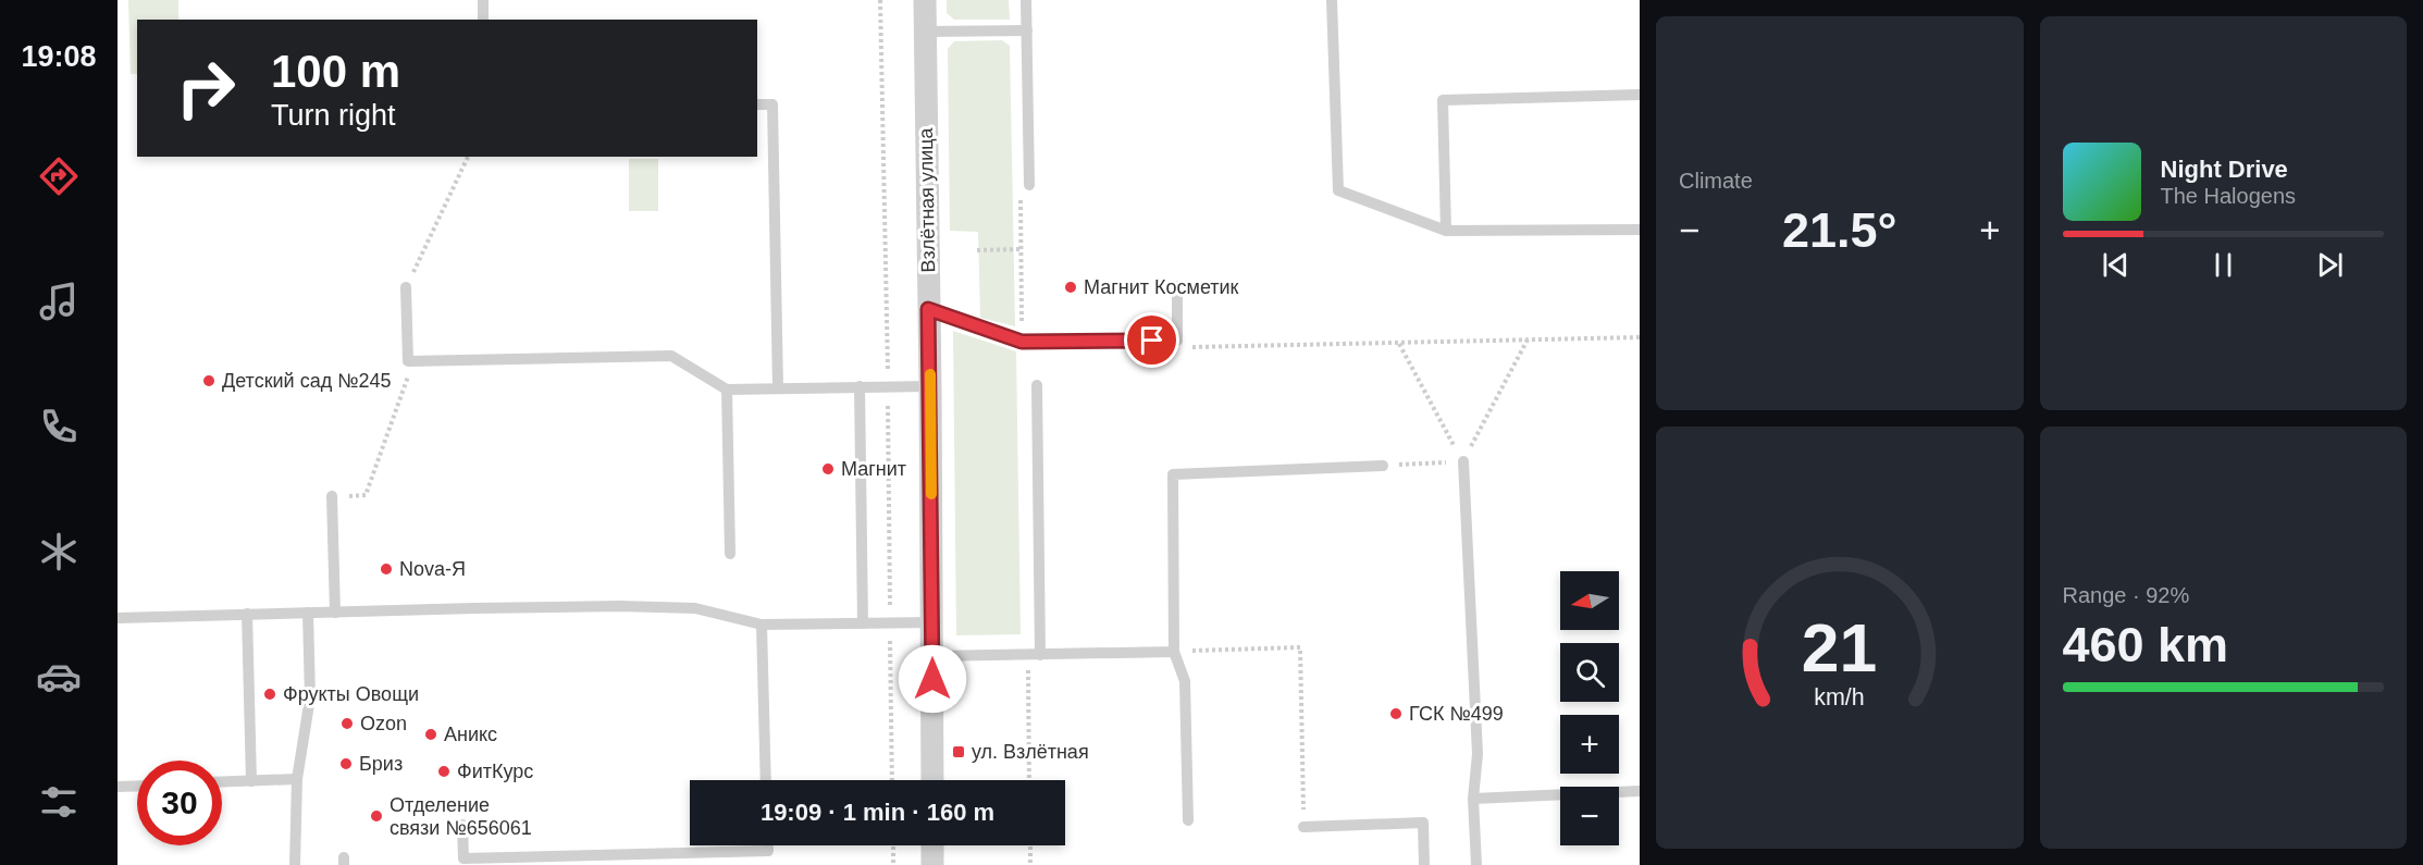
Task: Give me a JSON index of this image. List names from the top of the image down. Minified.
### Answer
{"streets":{"street":["Взлётная улица"]},"places":{"other":["Магнит Косметик","Детский сад №245","Магнит","Nova-Я","Фрукты Овощи","ГСК №499","Ozon","Аникс","Бриз","ФитКурс","Отделение связи №656061"],"transit":["ул. Взлётная"]},"north":"left","page":{"tabs":"19:08","tile":["Climate",["Range · 92%","460 km"]],"turn":["100 m","Turn right"],"song":["Night Drive","The Halogens"],"heat":["−","21.5°","+"],"map_buttons":["+","−"],"limit":"30","trip":"19:09 · 1 min · 160 m","gauge":["21","km/h"]}}
